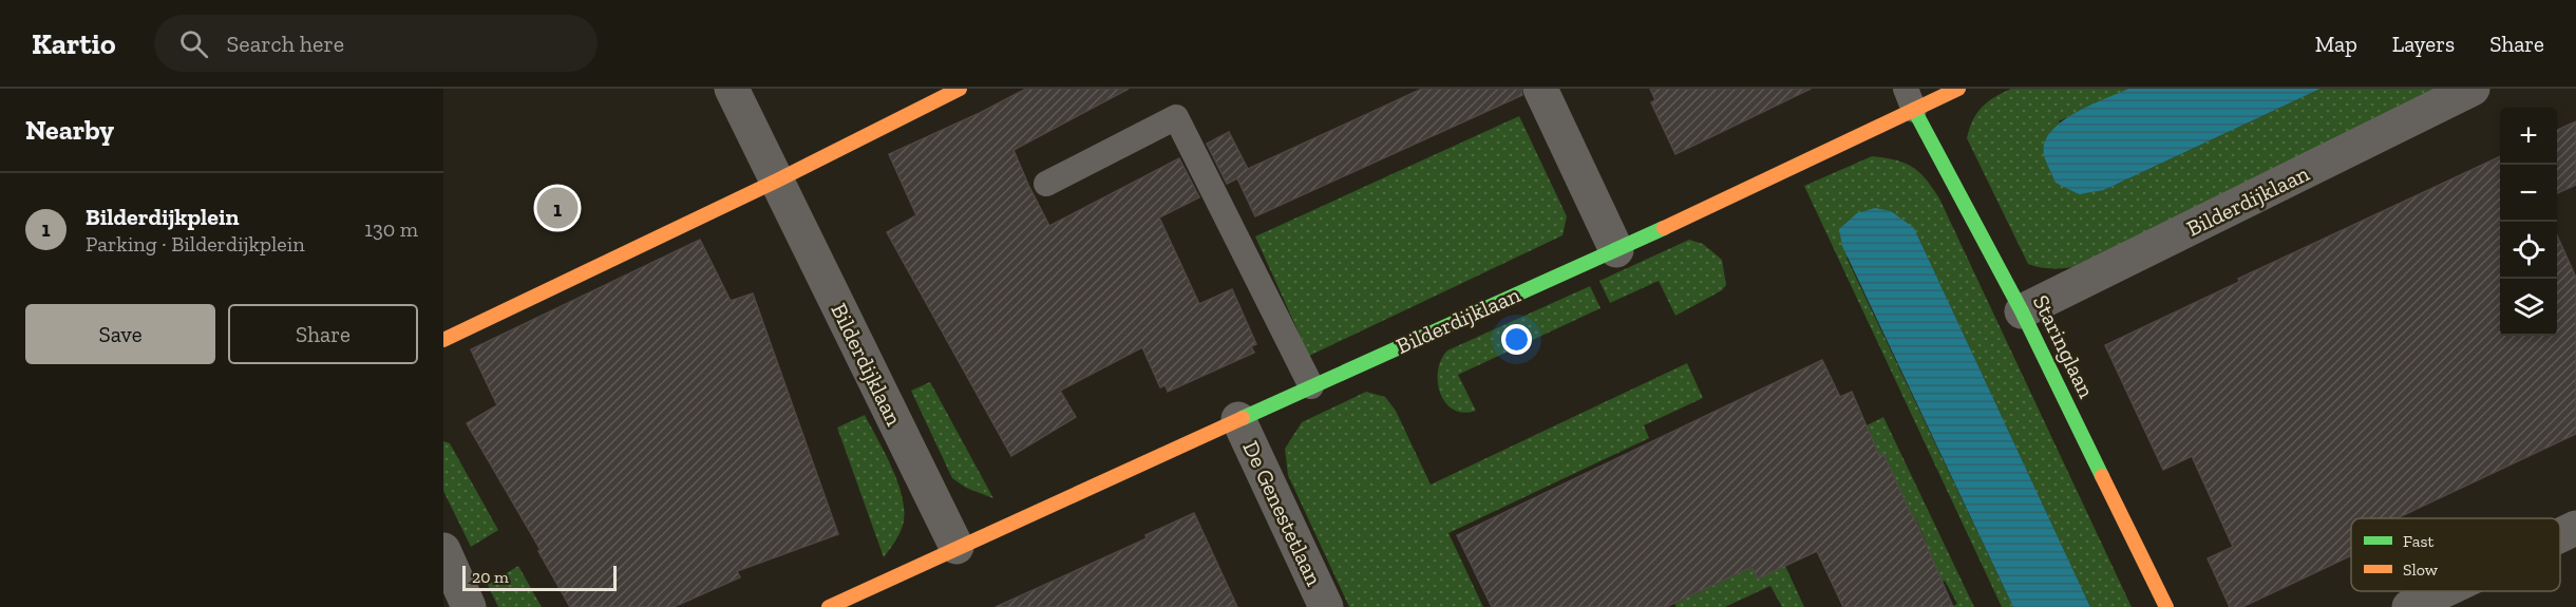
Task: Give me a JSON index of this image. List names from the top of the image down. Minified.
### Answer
{"streets":{"street":["Bilderdijklaan","Staringlaan","De Genestetlaan"]},"crossings":[["Bilderdijklaan","Staringlaan"],["Bilderdijklaan","De Genestetlaan"]],"legend":["Fast","Slow"],"scale_bar":"20 m","page":{"header":"Kartio","search":"Search here","nav":["Map","Layers","Share"],"heading":"Nearby","map_buttons":["+","−"],"list":[{"mark":"1","name":"Bilderdijkplein","note":"Parking · Bilderdijkplein","value":"130 m"}],"pins":"1","buttons":["Save","Share"],"scale":"20 m"}}
